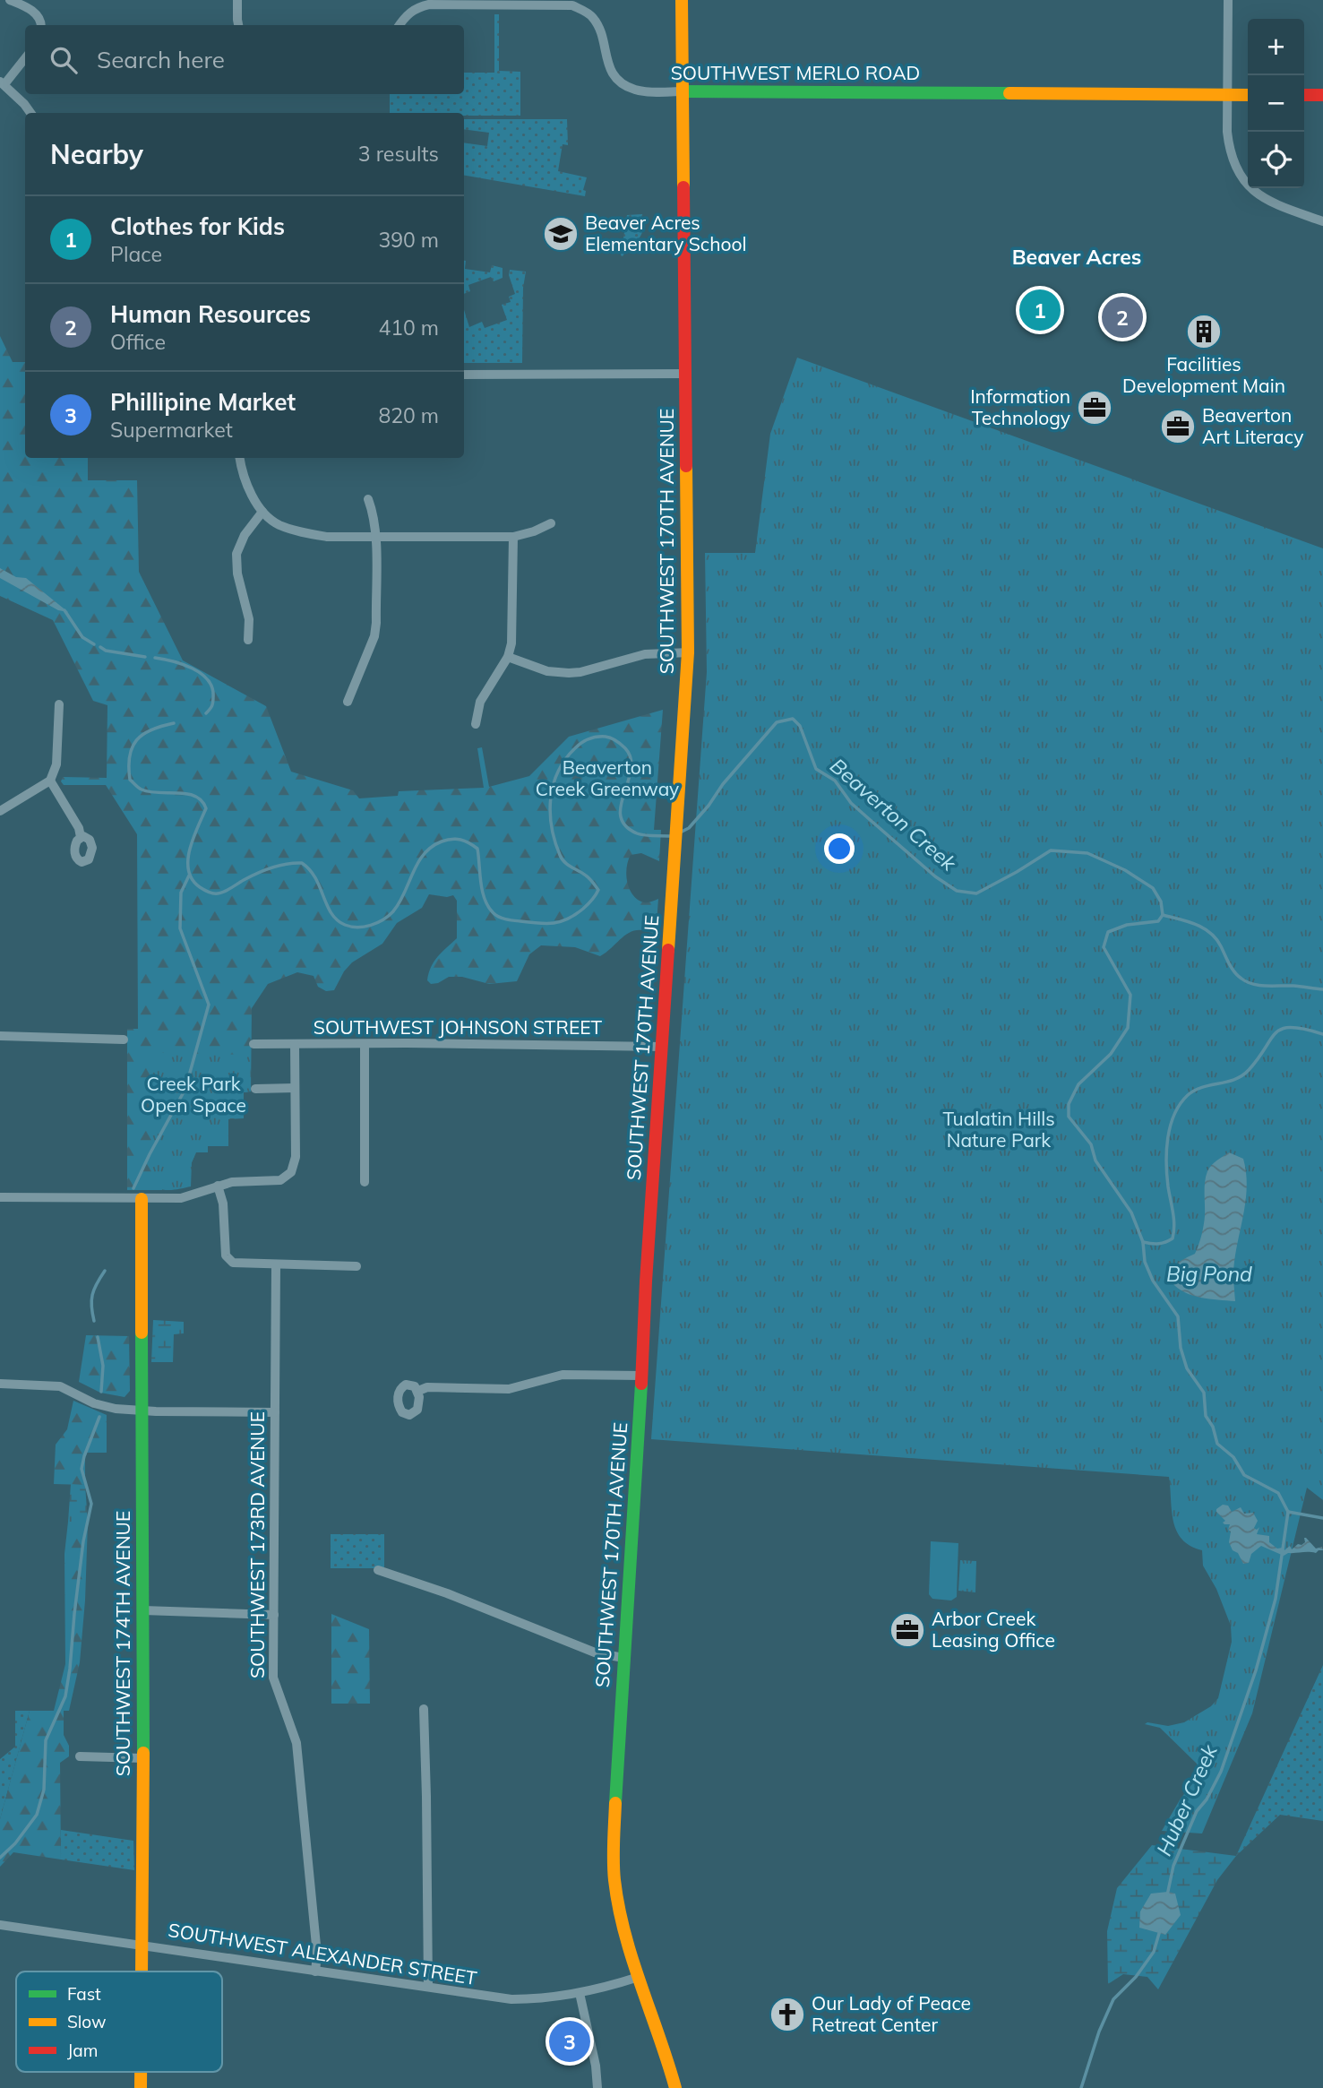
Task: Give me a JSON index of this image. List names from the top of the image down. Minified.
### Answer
{"streets":{"main road":["SOUTHWEST MERLO ROAD","SOUTHWEST 170TH AVENUE","SOUTHWEST 174TH AVENUE"],"street":["SOUTHWEST JOHNSON STREET","SOUTHWEST 173RD AVENUE","SOUTHWEST ALEXANDER STREET"]},"crossings":[["SOUTHWEST MERLO ROAD","SOUTHWEST 170TH AVENUE"],["SOUTHWEST 170TH AVENUE","SOUTHWEST JOHNSON STREET"],["SOUTHWEST 170TH AVENUE","SOUTHWEST ALEXANDER STREET"],["SOUTHWEST 173RD AVENUE","SOUTHWEST ALEXANDER STREET"],["SOUTHWEST 174TH AVENUE","SOUTHWEST ALEXANDER STREET"]],"districts":["Beaver Acres"],"water":["Beaverton Creek","Big Pond","Huber Creek"],"parks":["Beaverton Creek Greenway","Creek Park Open Space","Tualatin Hills Nature Park"],"places":{"school or university":["Beaver Acres Elementary School"],"building":["Facilities Development Main"],"office":["Information Technology","Beaverton Art Literacy","Arbor Creek Leasing Office"],"church":["Our Lady of Peace Retreat Center"]},"legend":["Fast","Slow","Jam"],"page":{"map_buttons":["+","−"],"search":"Search here","heading":["Nearby","3 results"],"list":[{"mark":"1","name":"Clothes for Kids","note":"Place","value":"390 m"},{"mark":"2","name":"Human Resources","note":"Office","value":"410 m"},{"mark":"3","name":"Phillipine Market","note":"Supermarket","value":"820 m"}],"pins":["1","2","3"]}}
